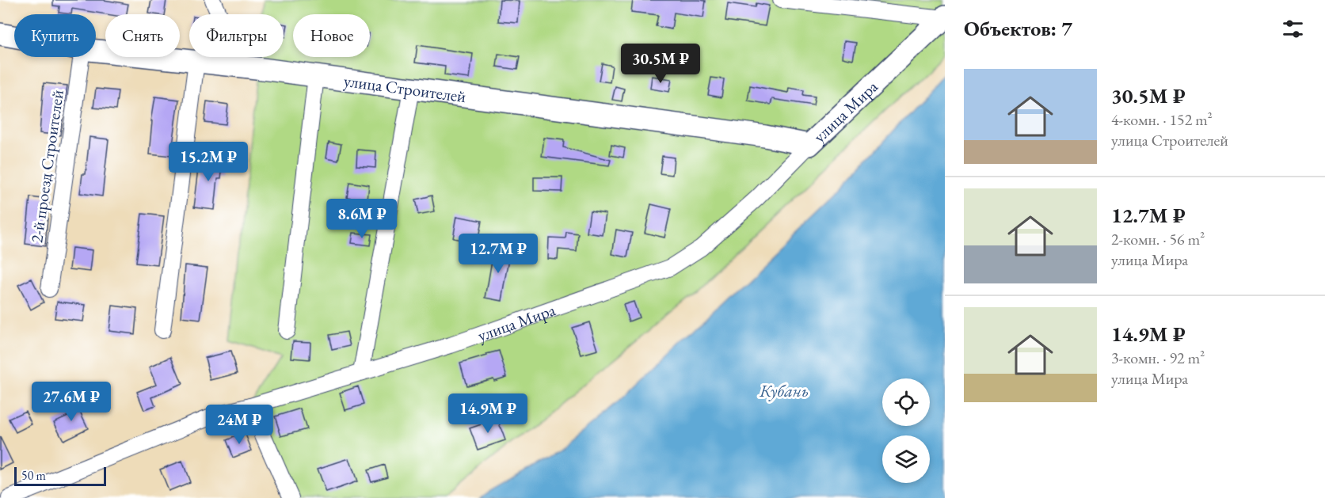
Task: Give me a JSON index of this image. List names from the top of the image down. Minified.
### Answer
{"streets":{"street":["улица Строителей","улица Мира","2-й проезд Строителей"]},"crossings":[["улица Строителей","улица Мира"]],"water":["Кубань"],"scale_bar":"50 m","page":{"heading":"Объектов: 7","chip":["Купить","Снять","Фильтры","Новое"],"price":["30.5M ₽","15.2M ₽","8.6M ₽","12.7M ₽","27.6M ₽","14.9M ₽","24M ₽"],"list":[{"name":"30.5M ₽","note":"4-комн. · 152 m² · улица Строителей"},{"name":"12.7M ₽","note":"2-комн. · 56 m² · улица Мира"},{"name":"14.9M ₽","note":"3-комн. · 92 m² · улица Мира"}],"scale":"50 m"}}
